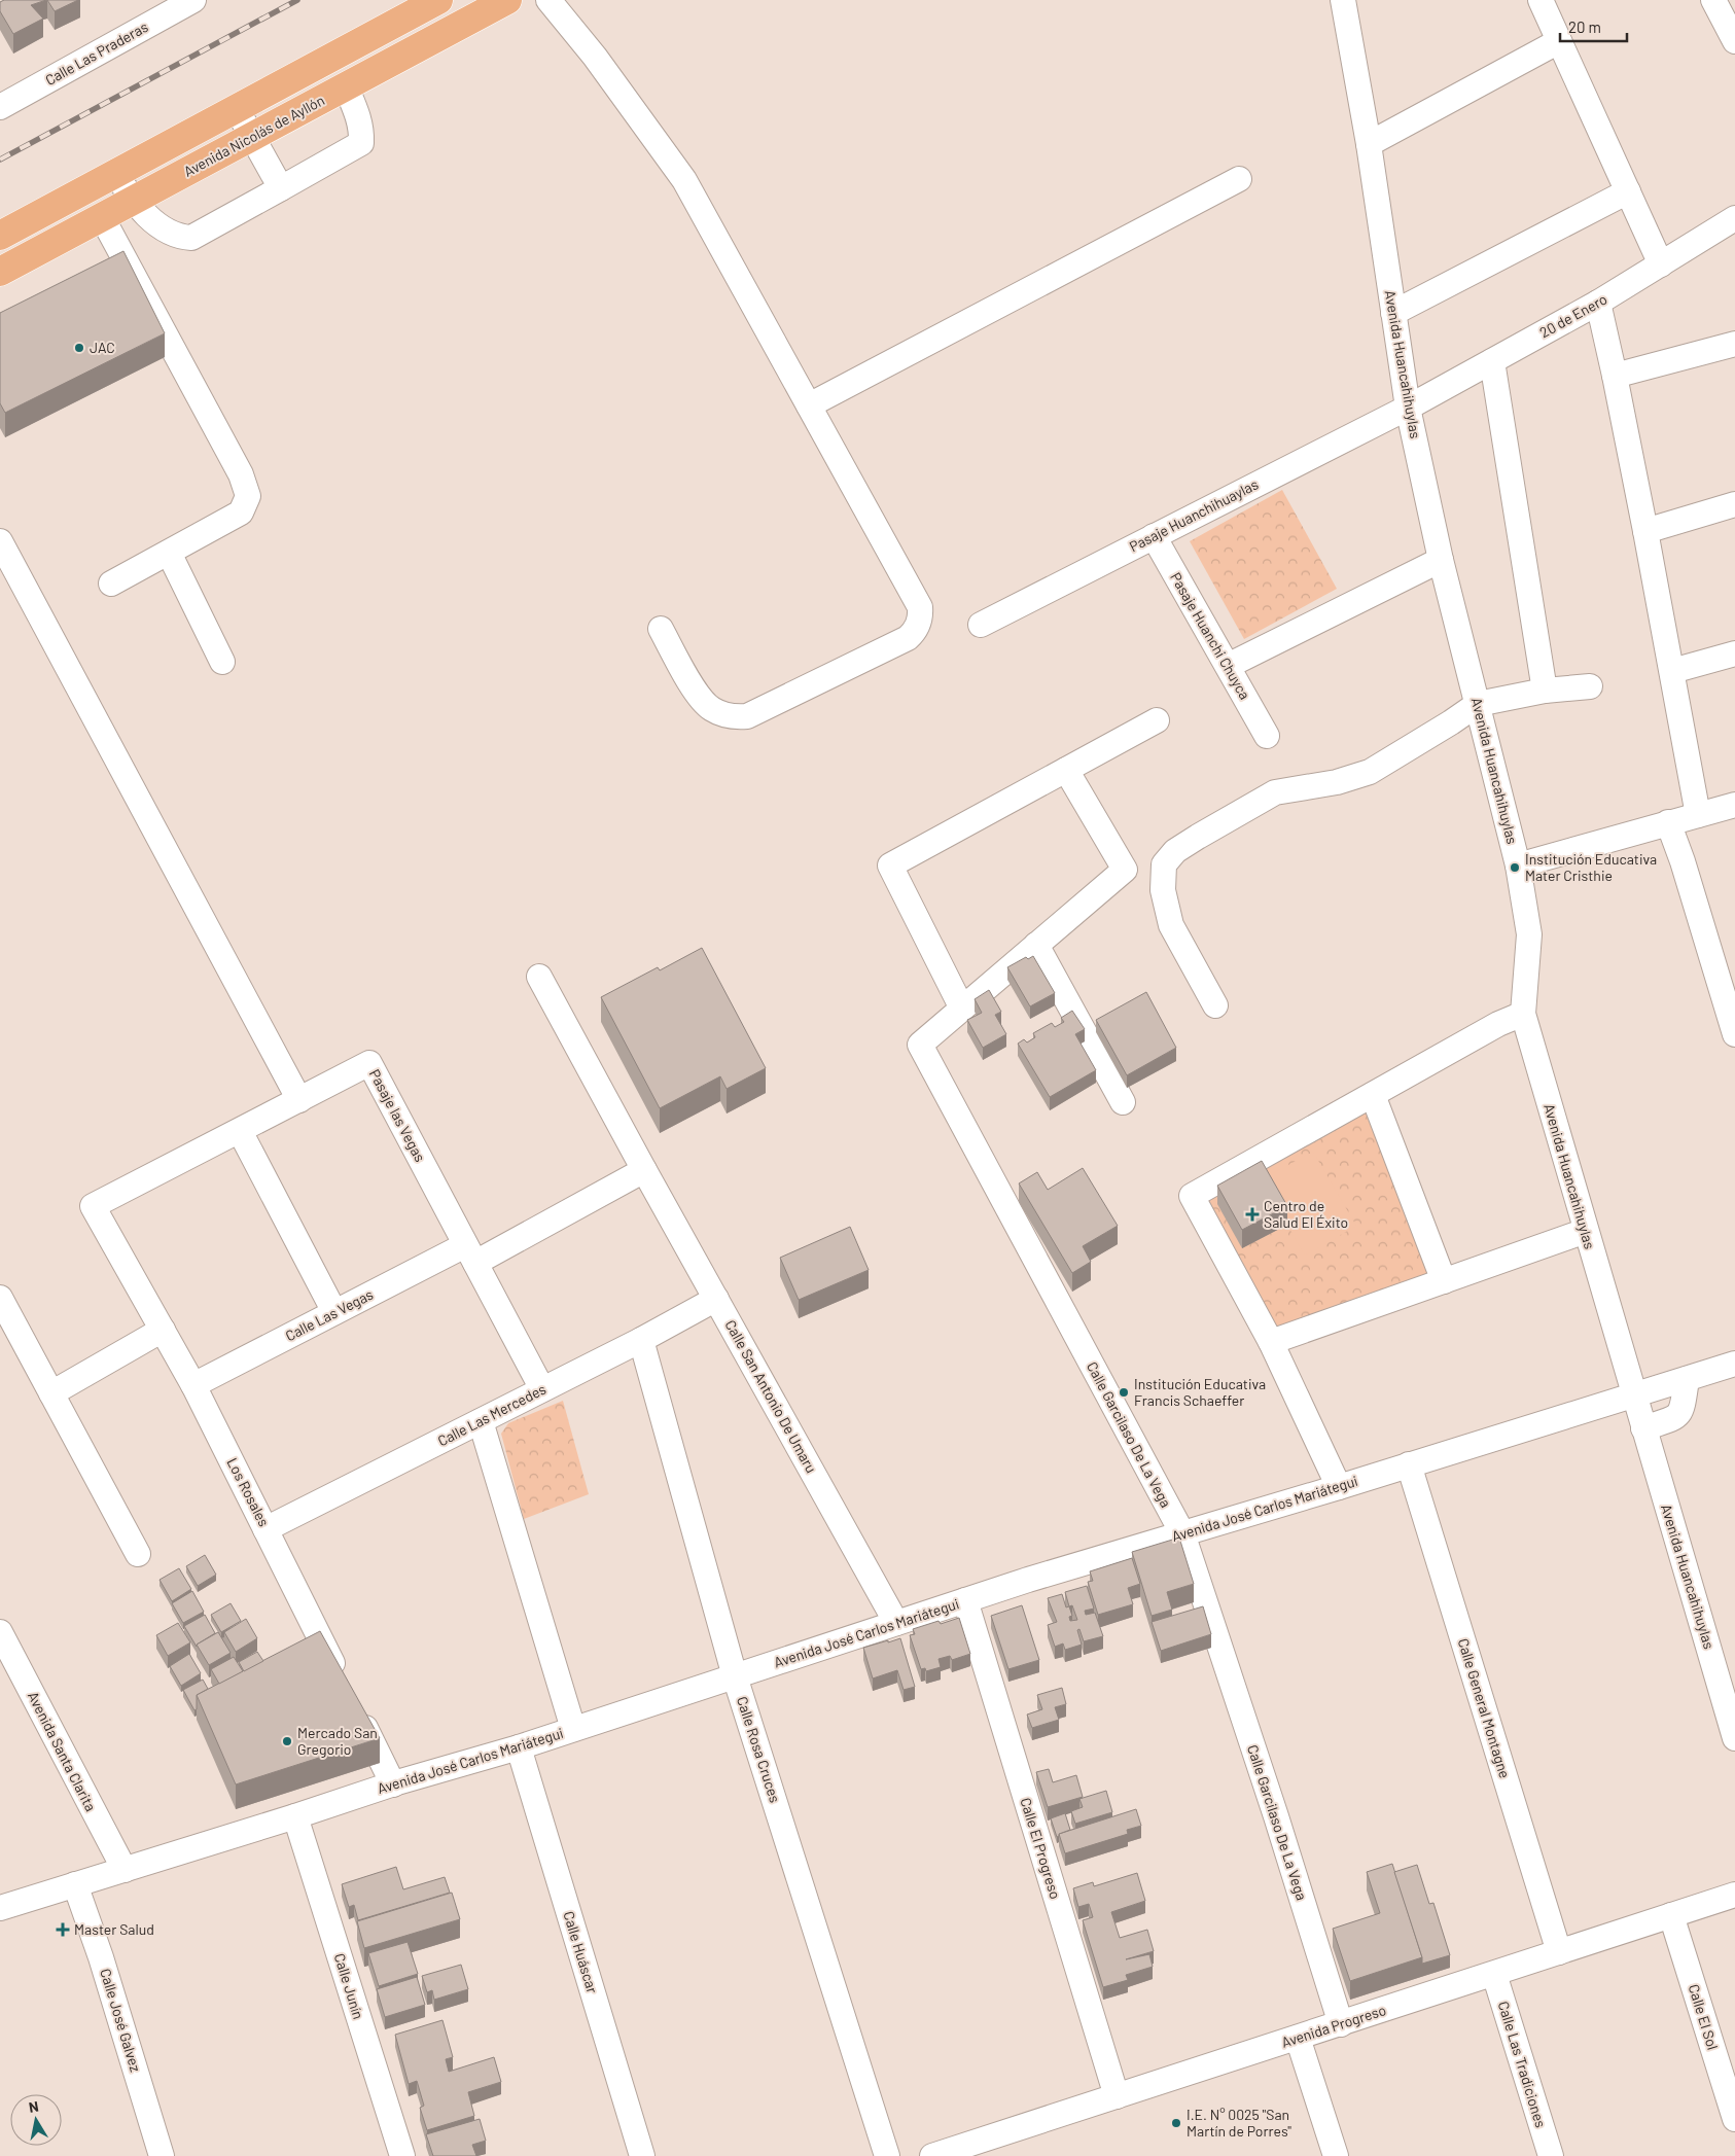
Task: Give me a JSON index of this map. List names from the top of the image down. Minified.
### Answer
{"streets":{"main road":["Avenida Nicolás de Ayllón"],"street":["Calle Las Praderas","20 de Enero","Avenida Huancahihuylas","Pasaje Huanchihuaylas","Pasaje Huanchi Chuyca","Pasaje las Vegas","Calle Las Vegas","Calle San Antonio De Umaru","Calle Las Mercedes","Calle Garcilaso De La Vega","Los Rosales","Avenida José Carlos Mariátegui","Calle General Montagne","Calle Rosa Cruces","Avenida Santa Clarita","Calle El Progreso","Calle Huáscar","Calle Junín","Calle El Sol","Calle José Galvez","Avenida Progreso","Calle Las Tradiciones"]},"crossings":[["20 de Enero","Avenida Huancahihuylas"],["20 de Enero","Pasaje Huanchihuaylas"],["Avenida Huancahihuylas","Pasaje Huanchihuaylas"],["Avenida Huancahihuylas","Avenida José Carlos Mariátegui"],["Pasaje Huanchihuaylas","Pasaje Huanchi Chuyca"],["Pasaje las Vegas","Calle Las Vegas"],["Pasaje las Vegas","Calle Las Mercedes"],["Pasaje las Vegas","Los Rosales"],["Calle Las Vegas","Calle San Antonio De Umaru"],["Calle Las Vegas","Los Rosales"],["Calle San Antonio De Umaru","Calle Las Mercedes"],["Calle San Antonio De Umaru","Avenida José Carlos Mariátegui"],["Calle Las Mercedes","Los Rosales"],["Calle Las Mercedes","Calle Rosa Cruces"],["Calle Garcilaso De La Vega","Avenida José Carlos Mariátegui"],["Calle Garcilaso De La Vega","Avenida Progreso"],["Avenida José Carlos Mariátegui","Calle General Montagne"],["Avenida José Carlos Mariátegui","Calle Rosa Cruces"],["Avenida José Carlos Mariátegui","Avenida Santa Clarita"],["Avenida José Carlos Mariátegui","Calle El Progreso"],["Avenida José Carlos Mariátegui","Calle Huáscar"],["Avenida José Carlos Mariátegui","Calle Junín"],["Avenida José Carlos Mariátegui","Calle José Galvez"],["Calle General Montagne","Avenida Progreso"],["Calle El Progreso","Avenida Progreso"],["Calle El Sol","Avenida Progreso"],["Avenida Progreso","Calle Las Tradiciones"]],"places":{"other":["JAC","Institución Educativa Mater Cristhie","Institución Educativa Francis Schaeffer","Mercado San Gregorio","I.E. N° 0025 \"San Martín de Porres\""],"health":["Centro de Salud El Éxito","Master Salud"]},"scale_bar":"20 m","north":"top"}
